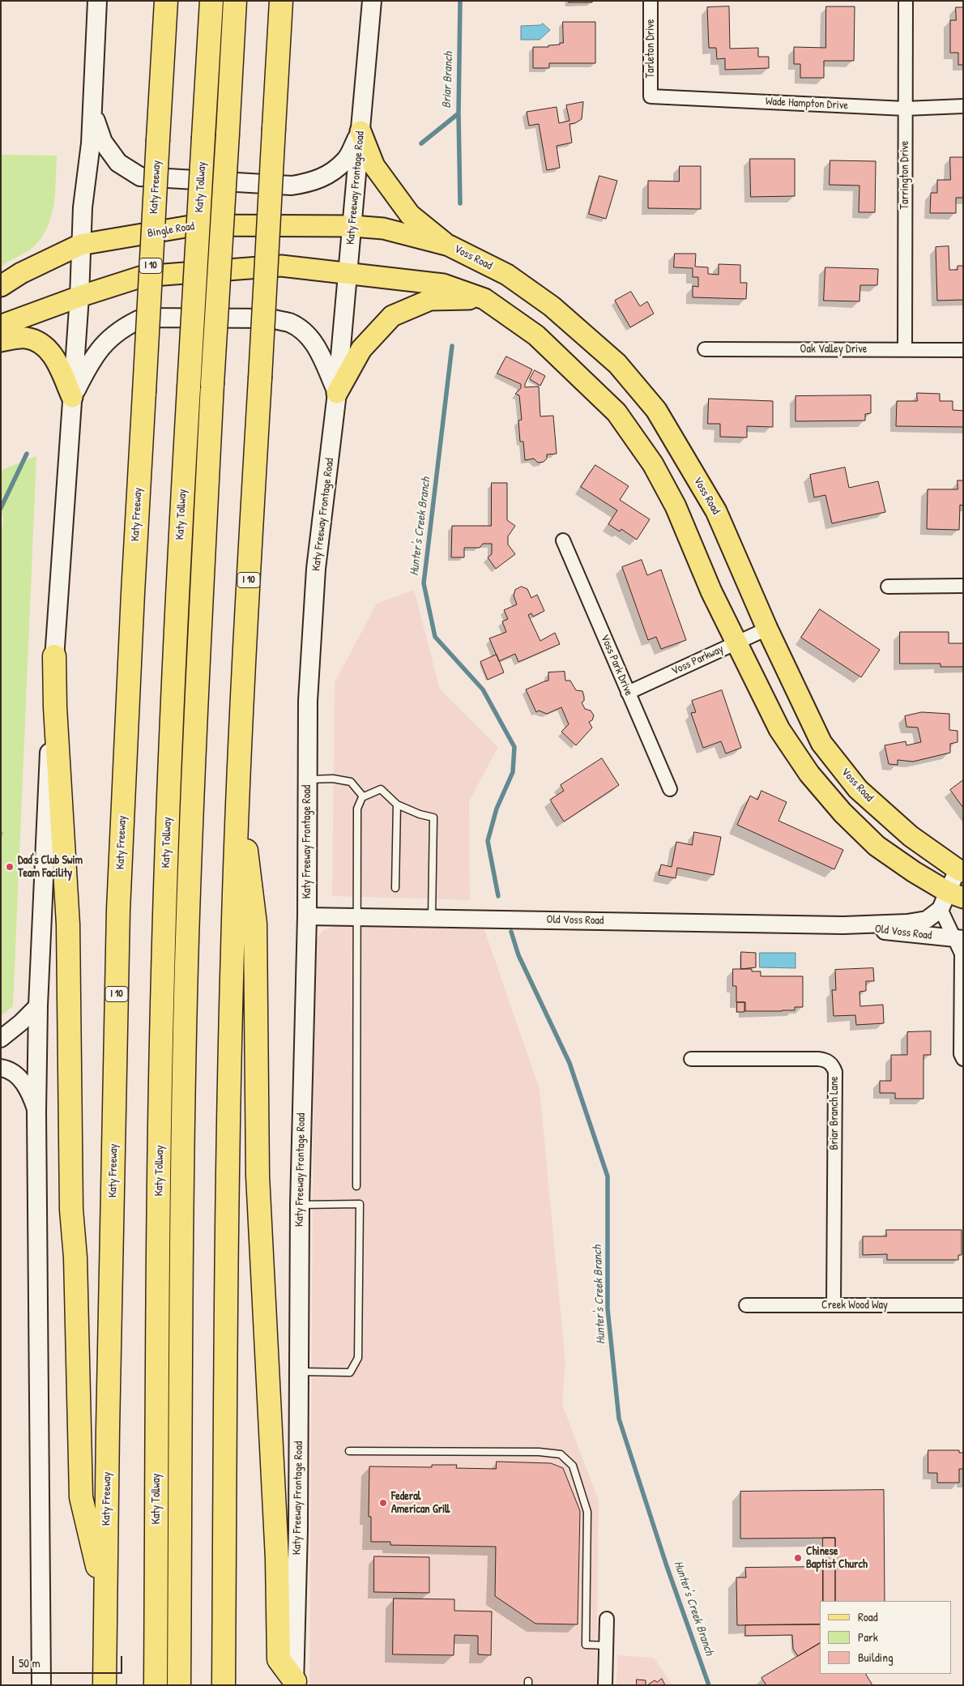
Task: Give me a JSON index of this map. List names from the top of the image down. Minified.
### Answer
{"streets":{"highway":["Katy Freeway","Katy Tollway","I 10"],"main road":["Katy Freeway Frontage Road","Bingle Road","Voss Road"],"street":["Tarleton Drive","Wade Hampton Drive","Tarrington Drive","Oak Valley Drive","Voss Parkway","Voss Park Drive","Old Voss Road","Briar Branch Lane","Creek Wood Way"]},"crossings":[["Tarleton Drive","Wade Hampton Drive"],["Wade Hampton Drive","Tarrington Drive"],["Tarrington Drive","Oak Valley Drive"],["Katy Freeway Frontage Road","Bingle Road"],["Katy Freeway Frontage Road","Voss Road"],["Katy Freeway Frontage Road","Old Voss Road"],["Bingle Road","Voss Road"],["Voss Road","Voss Parkway"],["Voss Parkway","Voss Park Drive"],["Briar Branch Lane","Creek Wood Way"]],"water":["Briar Branch","Hunter's Creek Branch"],"places":["Dad's Club Swim Team Facility","Federal American Grill","Chinese Baptist Church"],"legend":["Road","Park","Building"],"scale_bar":"50 m"}
